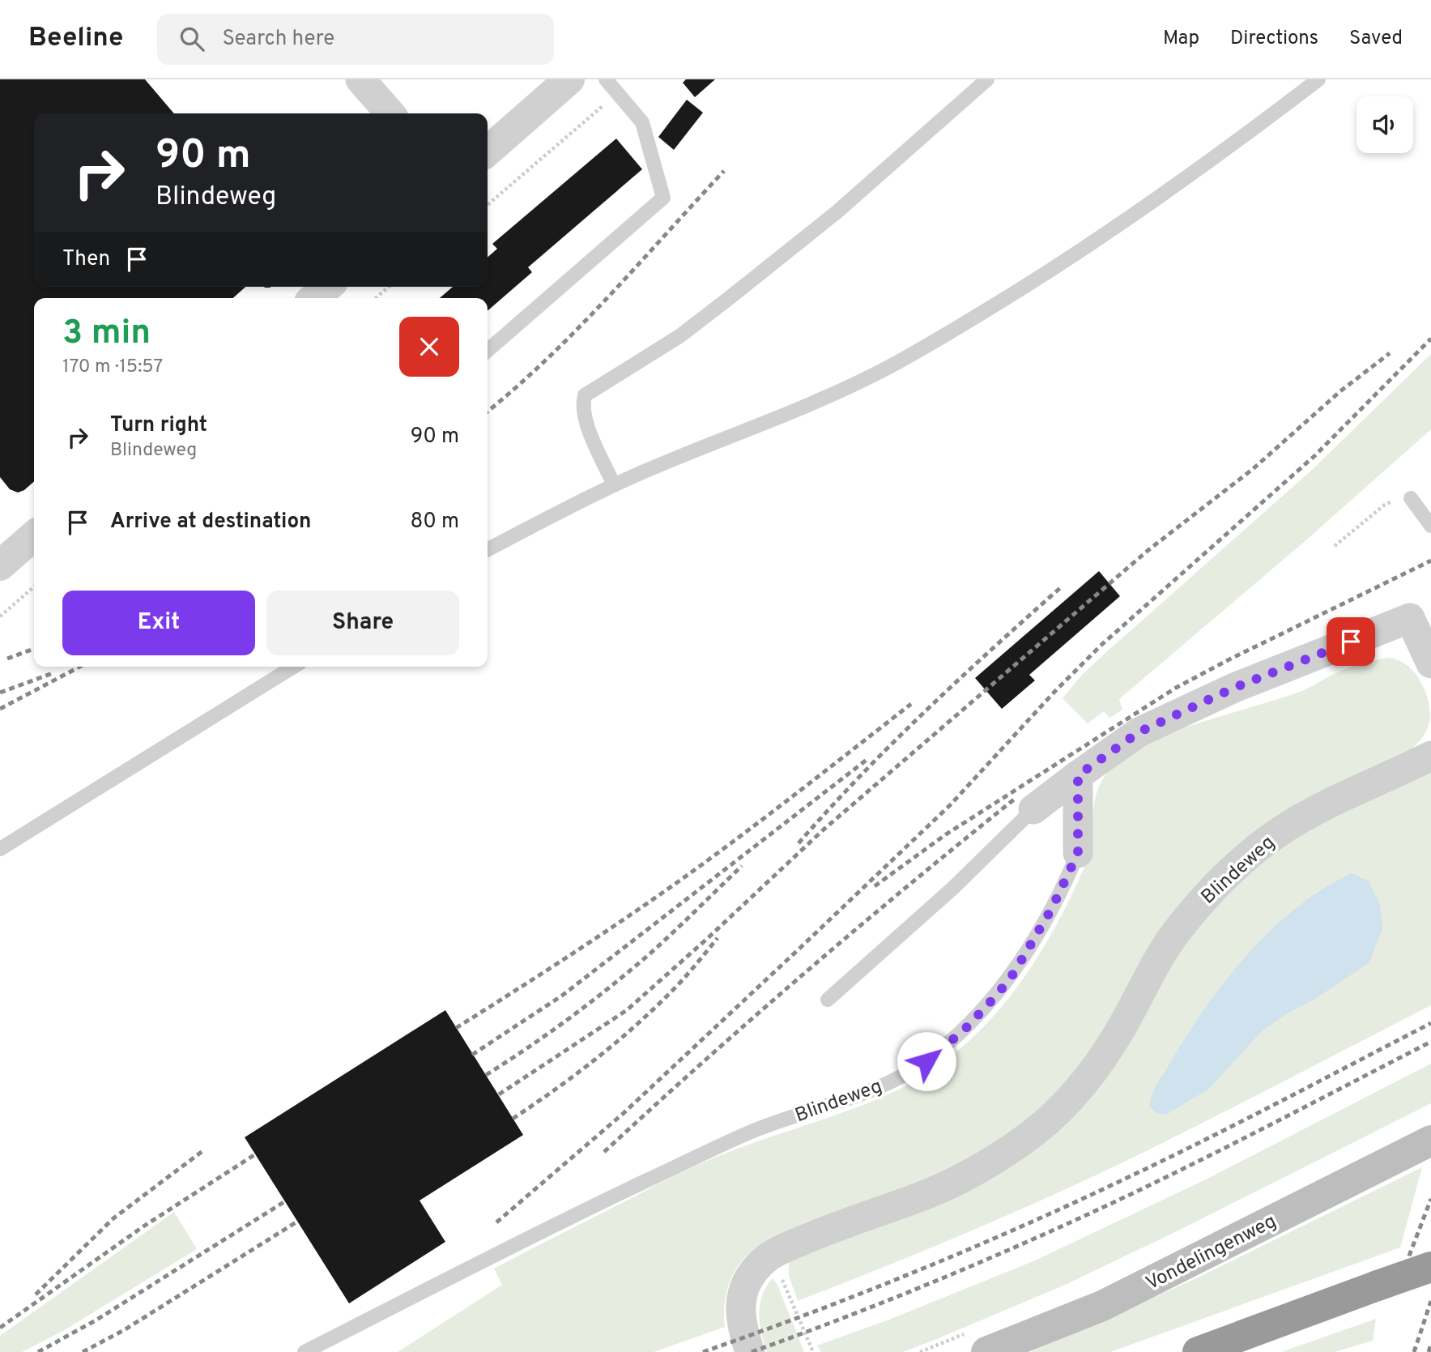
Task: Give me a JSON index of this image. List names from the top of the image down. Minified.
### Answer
{"streets":{"main road":["Vondelingenweg"],"street":["Blindeweg"]},"page":{"header":"Beeline","search":"Search here","nav":["Map","Directions","Saved"],"turn":["90 m","Blindeweg"],"then":"Then","heading":["3 min","170 m · 15:57"],"list":[{"name":"Turn right","note":"Blindeweg","value":"90 m"},{"name":"Arrive at destination","value":"80 m"}],"buttons":["Exit","Share"]}}
